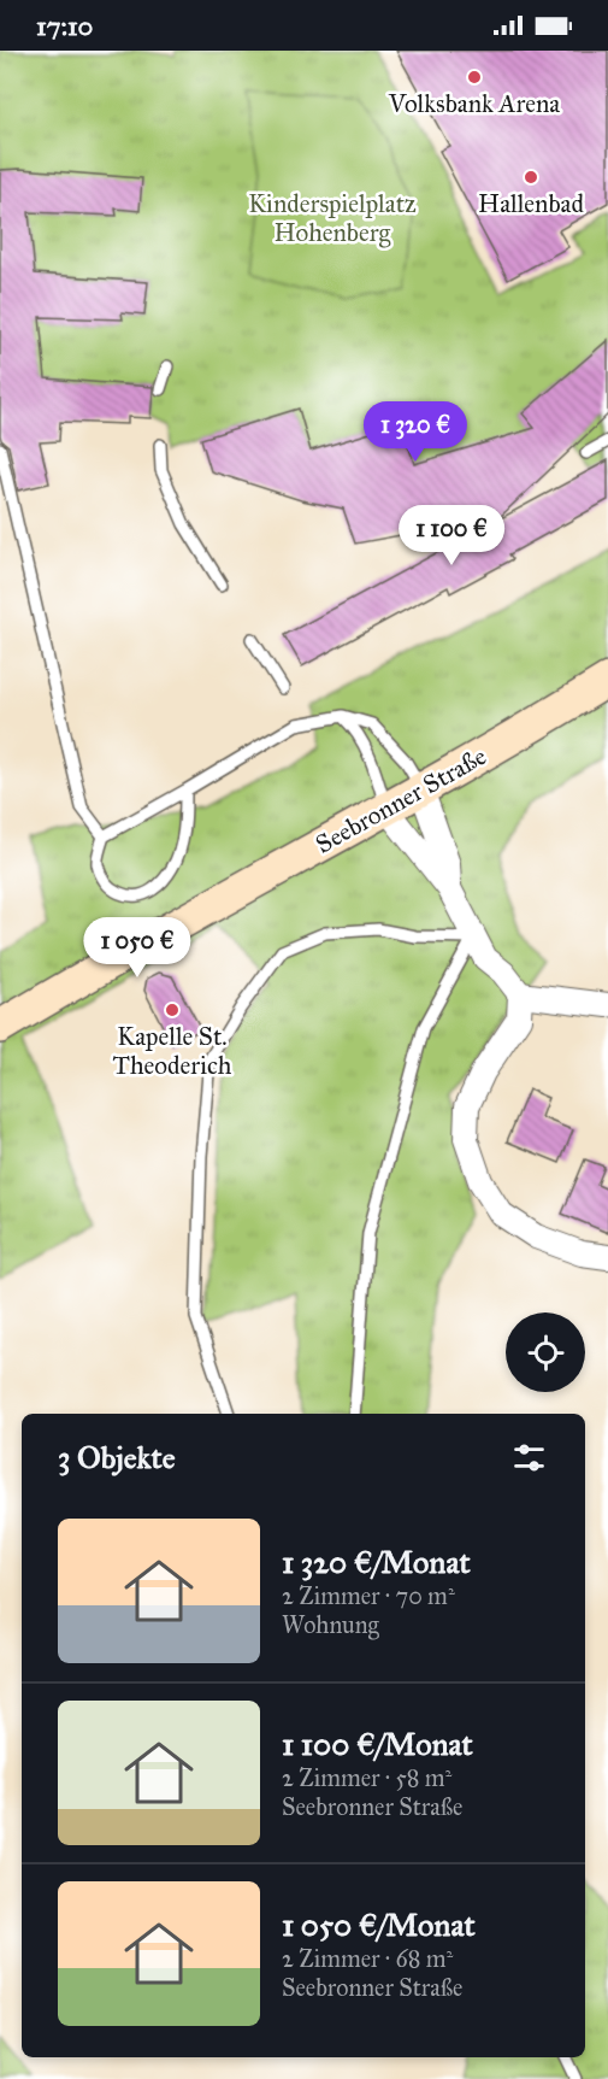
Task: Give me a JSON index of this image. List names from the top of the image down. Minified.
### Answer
{"streets":{"street":["Seebronner Straße"]},"parks":["Kinderspielplatz Hohenberg"],"places":["Volksbank Arena","Hallenbad","Kapelle St. Theoderich"],"page":{"status":"17:10","price":["1 320 €","1 100 €","1 050 €"],"heading":"3 Objekte","list":[{"name":"1 320 €/Monat","note":"2 Zimmer · 70 m² · Wohnung"},{"name":"1 100 €/Monat","note":"2 Zimmer · 58 m² · Seebronner Straße"},{"name":"1 050 €/Monat","note":"2 Zimmer · 68 m² · Seebronner Straße"}]}}
